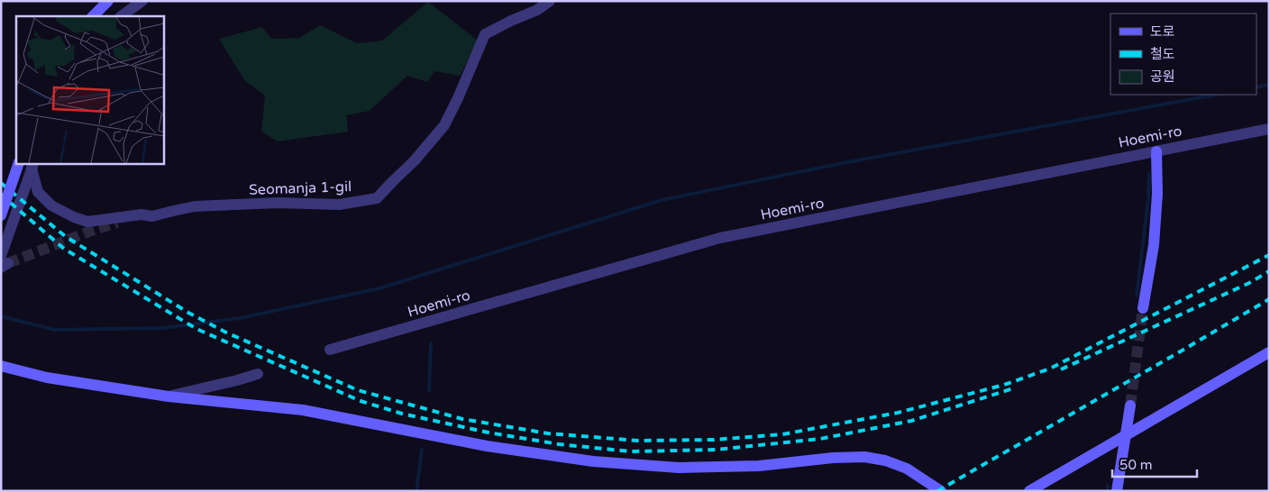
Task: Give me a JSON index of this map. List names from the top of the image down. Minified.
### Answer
{"streets":{"street":["Hoemi-ro","Seomanja 1-gil"]},"legend":["도로","철도","공원"],"scale_bar":"50 m"}
